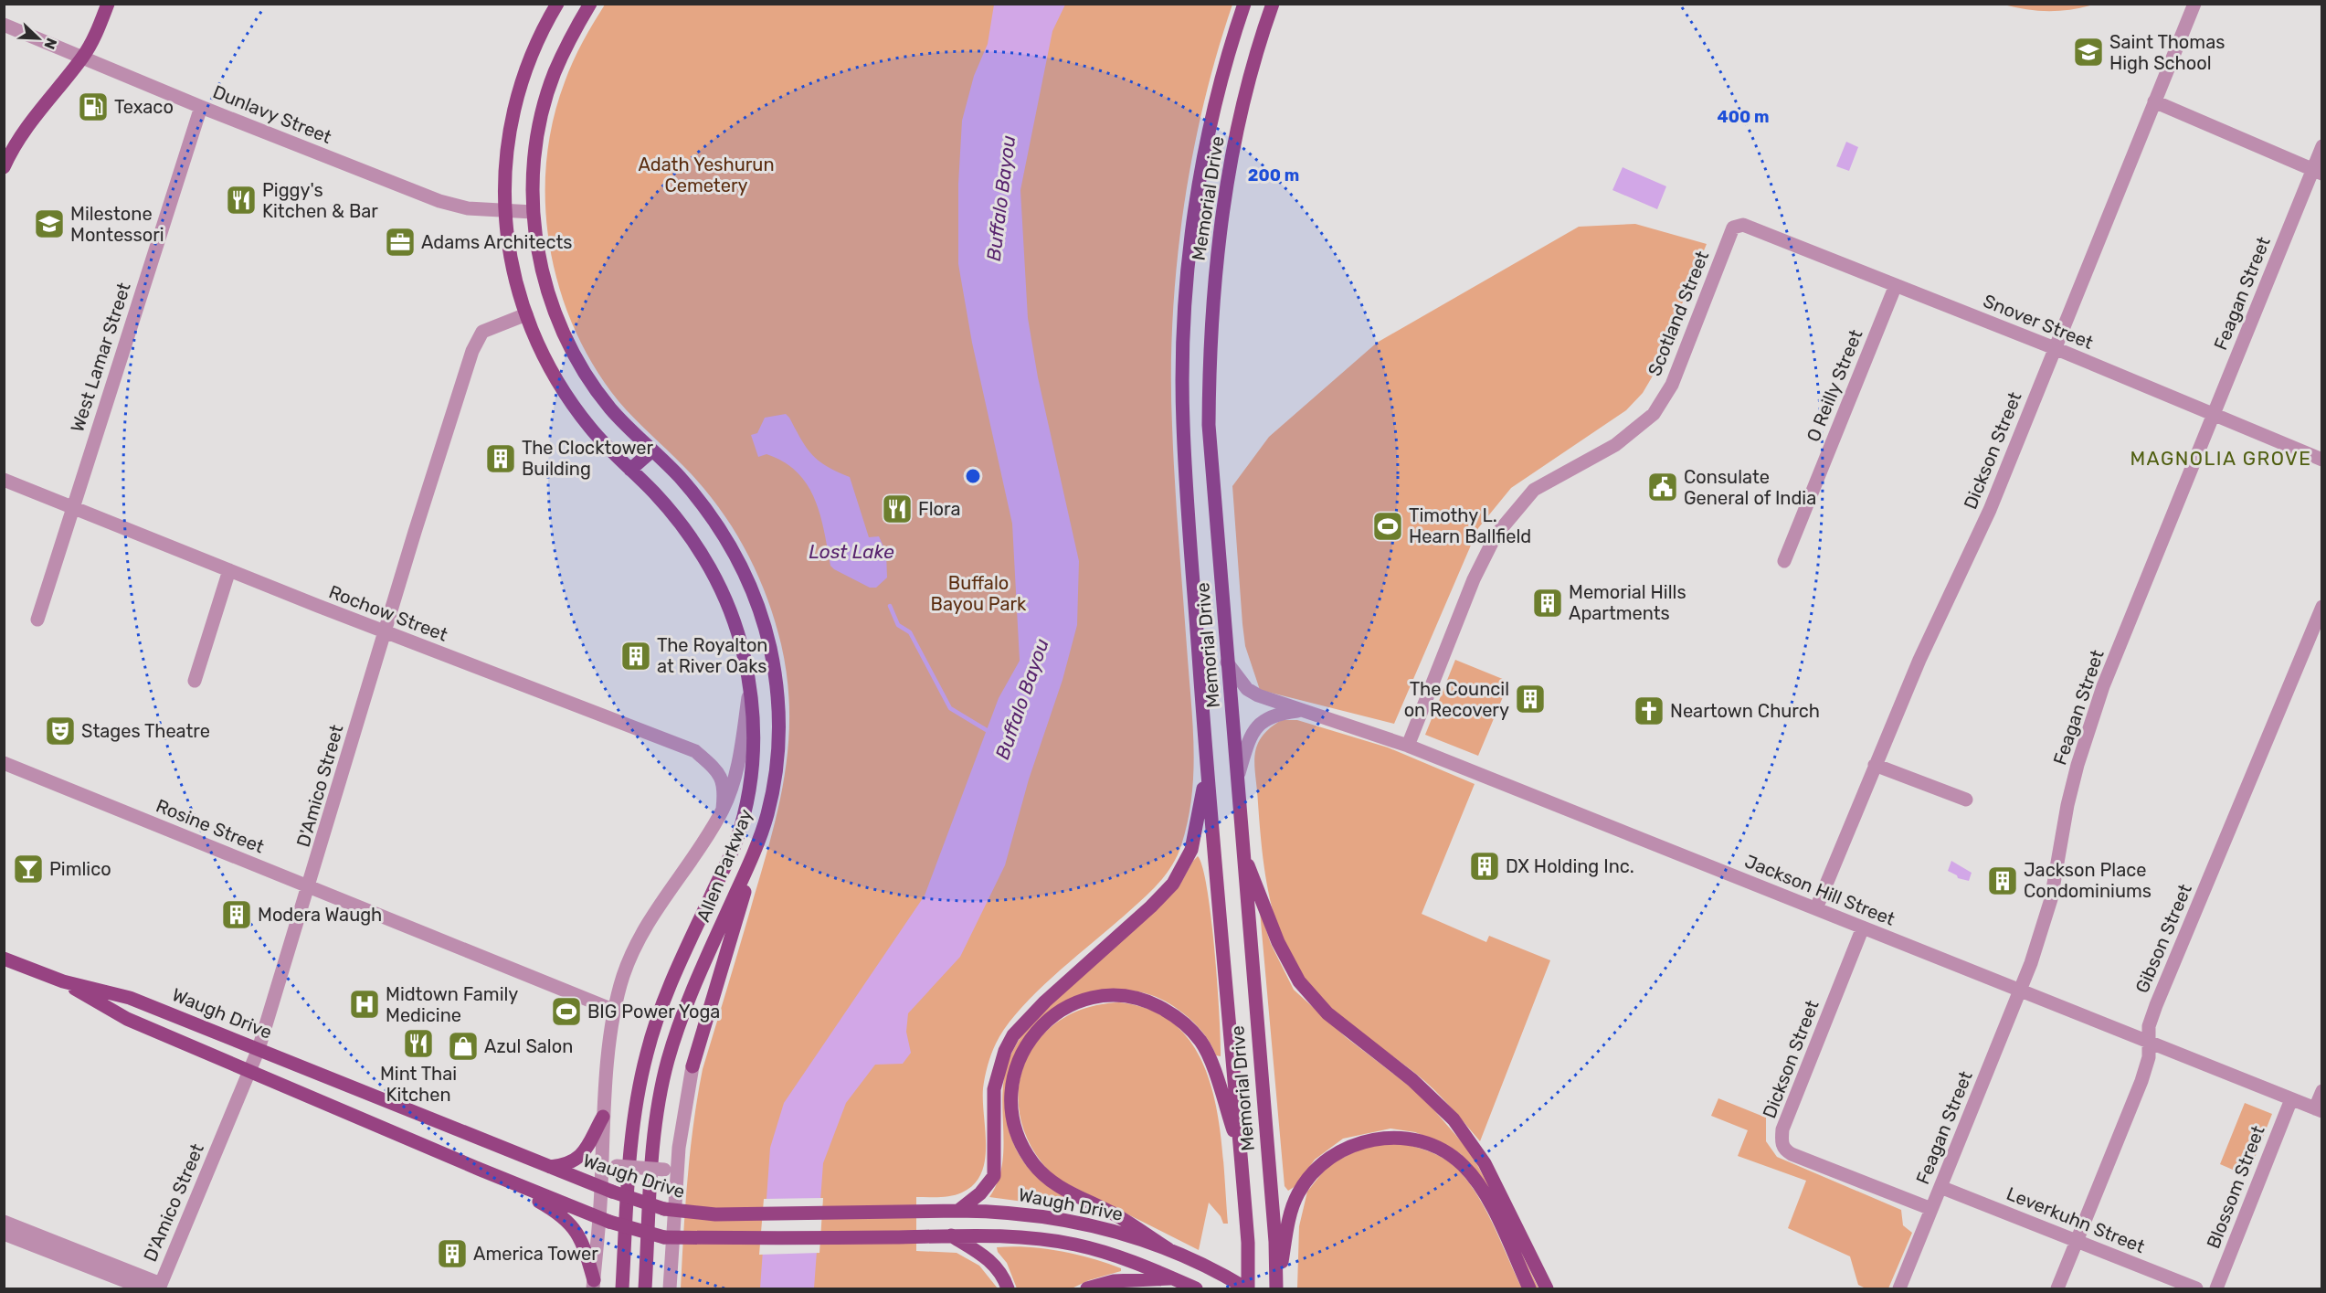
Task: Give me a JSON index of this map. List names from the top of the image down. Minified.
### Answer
{"streets":{"main road":["Memorial Drive","Allen Parkway","Waugh Drive"],"street":["Dunlavy Street","Feagan Street","Scotland Street","Snover Street","West Lamar Street","O Reilly Street","Dickson Street","Rochow Street","D'Amico Street","Rosine Street","Jackson Hill Street","Gibson Street","Blossom Street","Leverkuhn Street"]},"crossings":[["Dunlavy Street","West Lamar Street"],["Dunlavy Street","Allen Parkway"],["Memorial Drive","Jackson Hill Street"],["Memorial Drive","Waugh Drive"],["Feagan Street","Snover Street"],["Feagan Street","Dickson Street"],["Feagan Street","Jackson Hill Street"],["Feagan Street","Leverkuhn Street"],["Scotland Street","Snover Street"],["Scotland Street","Jackson Hill Street"],["Snover Street","O Reilly Street"],["Snover Street","Dickson Street"],["West Lamar Street","Rochow Street"],["Dickson Street","Jackson Hill Street"],["Rochow Street","D'Amico Street"],["D'Amico Street","Rosine Street"],["D'Amico Street","Allen Parkway"],["D'Amico Street","Waugh Drive"],["Jackson Hill Street","Gibson Street"],["Jackson Hill Street","Blossom Street"],["Gibson Street","Leverkuhn Street"]],"districts":["MAGNOLIA GROVE"],"water":["Buffalo Bayou","Lost Lake"],"parks":["Adath Yeshurun Cemetery","Buffalo Bayou Park"],"places":{"school or university":["Saint Thomas High School","Milestone Montessori"],"fuel station":["Texaco"],"restaurant":["Piggy's Kitchen & Bar","Flora","Mint Thai Kitchen"],"office":["Adams Architects"],"building":["The Clocktower Building","Memorial Hills Apartments","The Royalton at River Oaks","The Council on Recovery","DX Holding Inc.","Jackson Place Condominiums","Modera Waugh","America Tower"],"public building":["Consulate General of India"],"sports":["Timothy L. Hearn Ballfield","BIG Power Yoga"],"church":["Neartown Church"],"theatre":["Stages Theatre"],"bar":["Pimlico"],"hospital":["Midtown Family Medicine"],"shop":["Azul Salon"]},"north":"bottom right","rings":["400 m","200 m"]}
